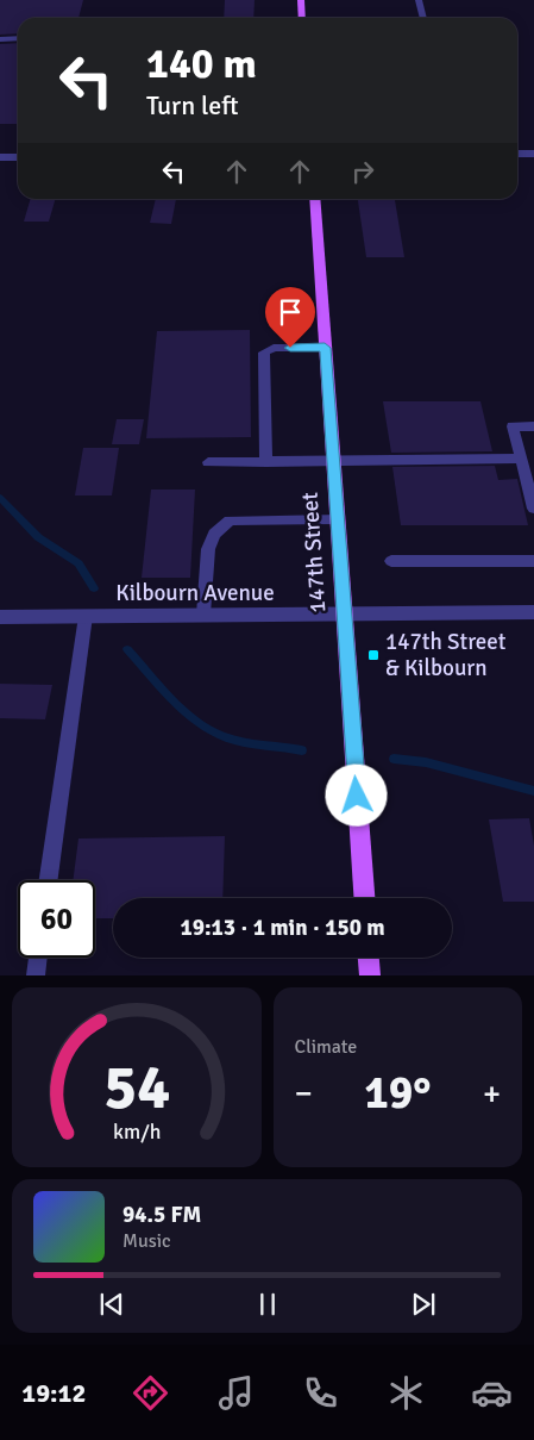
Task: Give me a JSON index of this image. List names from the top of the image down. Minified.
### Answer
{"streets":{"main road":["147th Street"],"street":["Kilbourn Avenue"]},"crossings":[["147th Street","Kilbourn Avenue"]],"places":{"transit":["147th Street & Kilbourn"]},"page":{"turn":["140 m","Turn left"],"limit":"60","trip":"19:13 · 1 min · 150 m","tile":"Climate","heat":["−","19°","+"],"song":["94.5 FM","Music"],"tabs":"19:12","gauge":["54","km/h"]}}
